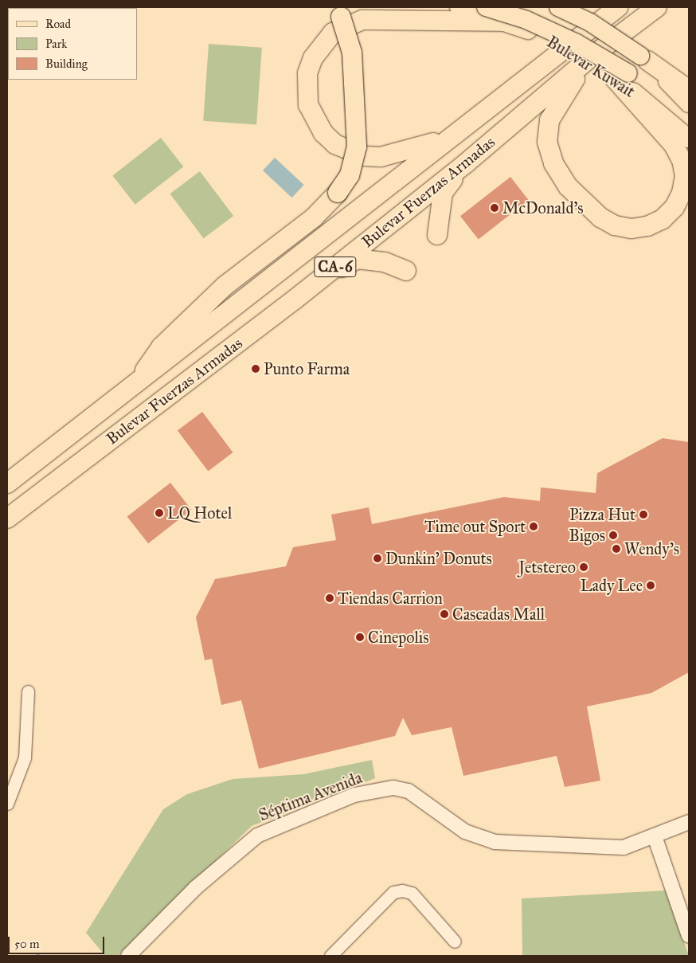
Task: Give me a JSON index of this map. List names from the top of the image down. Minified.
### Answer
{"streets":{"highway":["Bulevar Fuerzas Armadas","CA-6"],"main road":["Bulevar Kuwait"],"street":["Séptima Avenida"]},"places":["McDonald's","Punto Farma","LQ Hotel","Pizza Hut","Time out Sport","Bigos","Wendy's","Dunkin' Donuts","Jetstereo","Lady Lee","Tiendas Carrion","Cascadas Mall","Cinepolis"],"legend":["Road","Park","Building"],"scale_bar":"50 m"}
